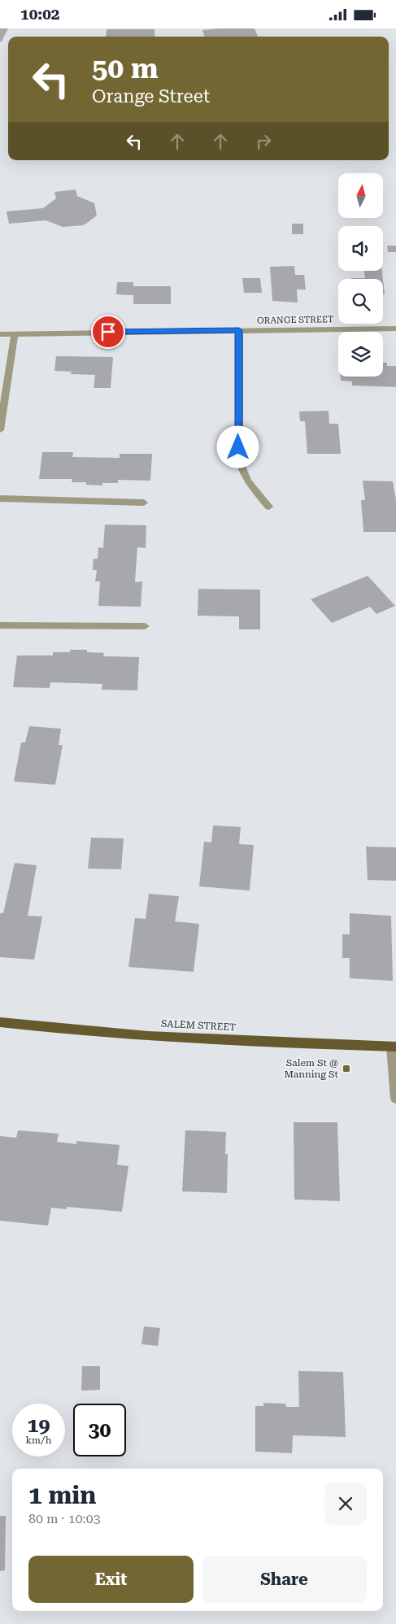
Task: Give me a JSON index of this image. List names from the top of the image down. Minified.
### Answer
{"streets":{"main road":["SALEM STREET"],"street":["ORANGE STREET"]},"places":{"transit":["Salem St @ Manning St"]},"north":"top","page":{"status":"10:02","turn":["50 m","Orange Street"],"speed":"19 km/h","limit":"30","heading":["1 min","80 m · 10:03"],"buttons":["Exit","Share"]}}
